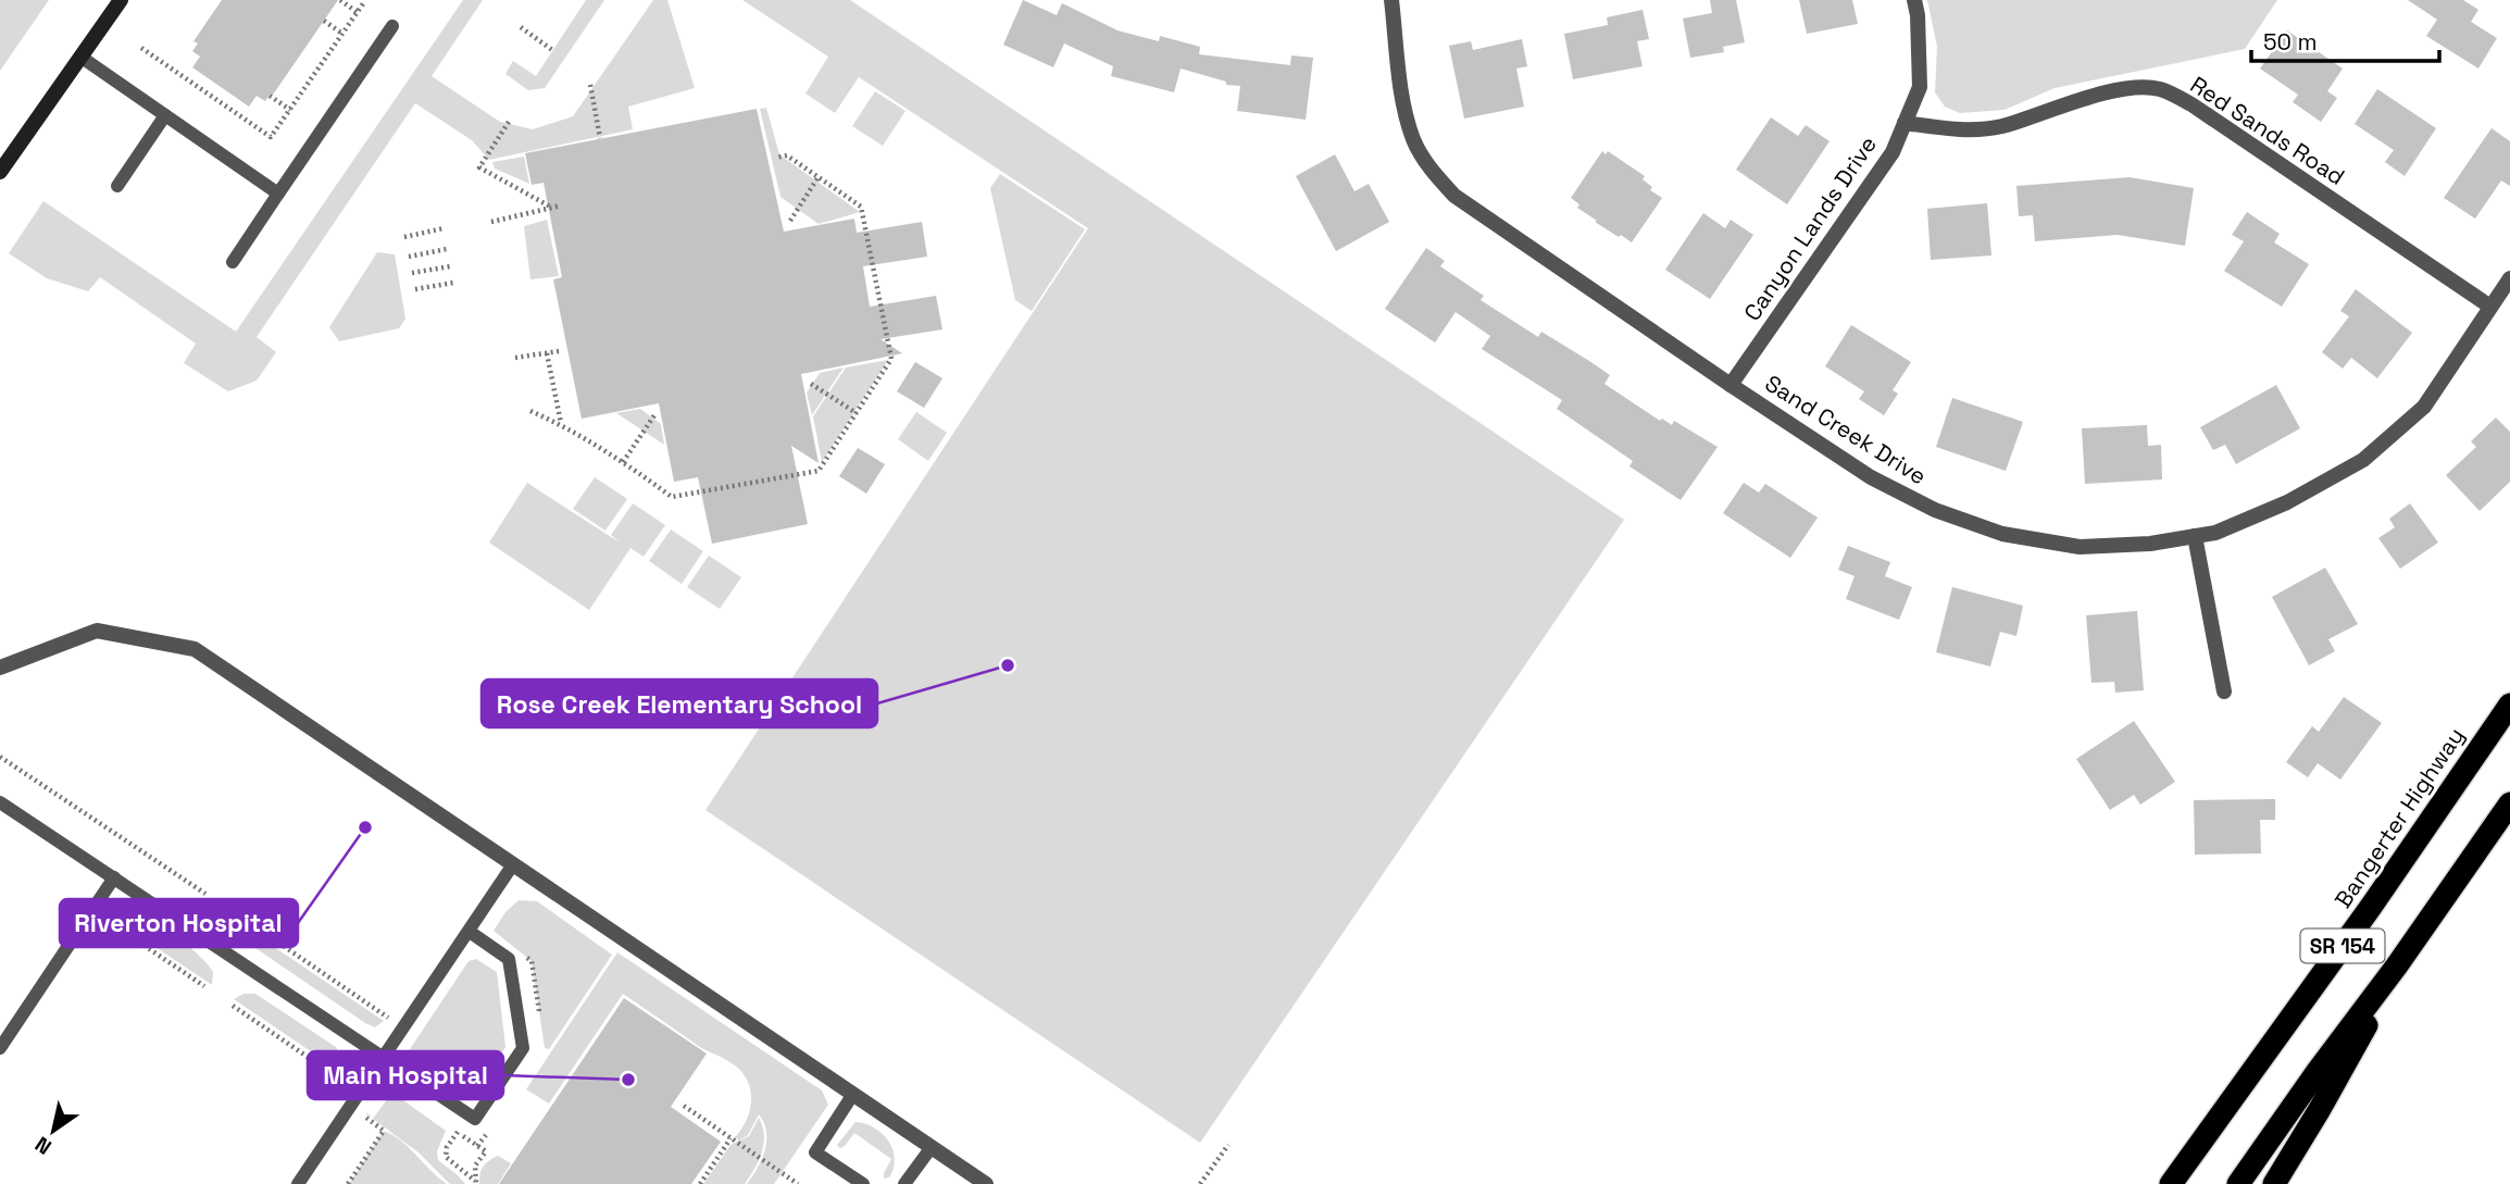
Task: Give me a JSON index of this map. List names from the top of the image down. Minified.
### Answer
{"streets":{"highway":["Bangerter Highway","SR 154"],"street":["Red Sands Road","Canyon Lands Drive","Sand Creek Drive"]},"crossings":[["Red Sands Road","Canyon Lands Drive"],["Red Sands Road","Sand Creek Drive"],["Canyon Lands Drive","Sand Creek Drive"]],"places":["Rose Creek Elementary School","Riverton Hospital","Main Hospital"],"scale_bar":"50 m","north":"bottom left"}
